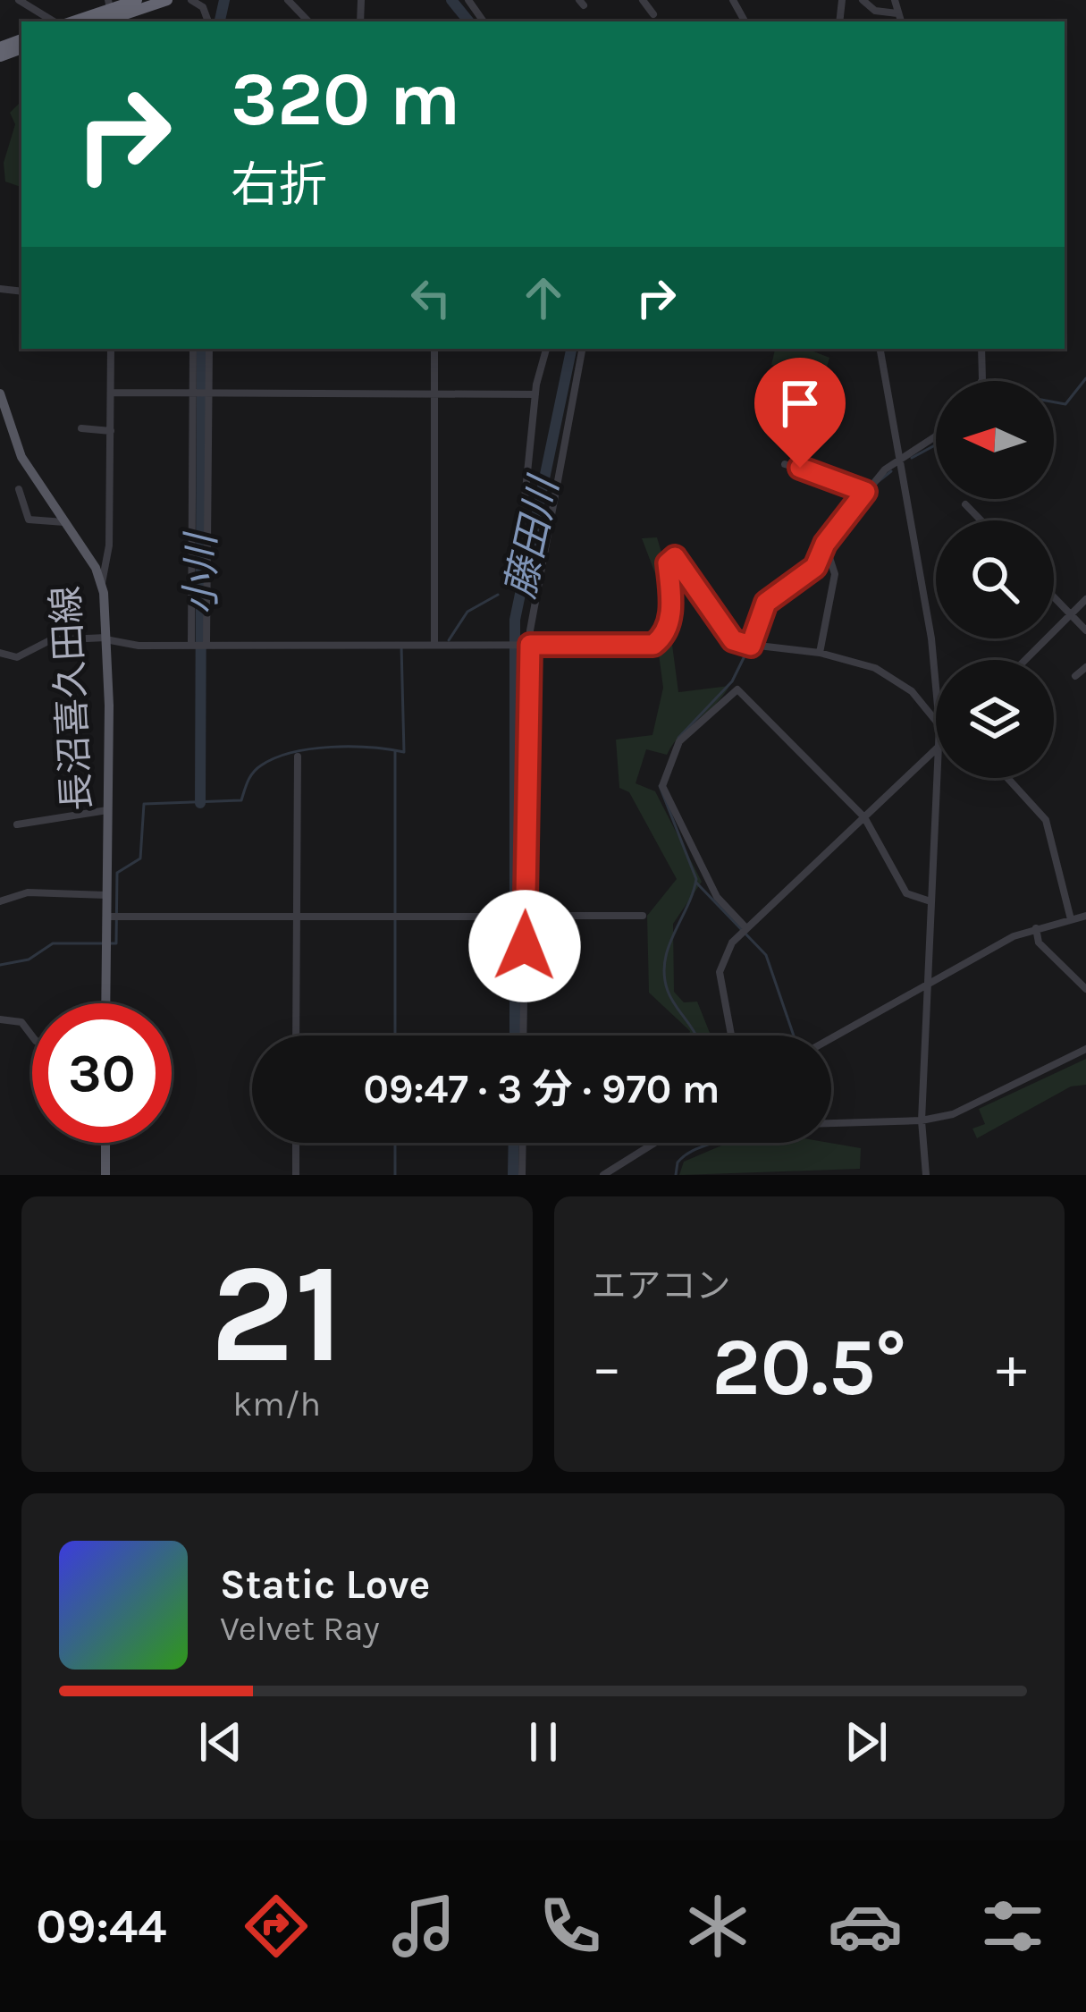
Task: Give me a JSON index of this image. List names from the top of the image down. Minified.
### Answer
{"streets":{"main road":["長沼喜久田線"]},"water":["藤田川","小川"],"north":"left","page":{"turn":["320 m","右折"],"limit":"30","trip":"09:47 · 3 分 · 970 m","tile":[["21","km/h"],"エアコン"],"heat":["−","20.5°","+"],"song":["Static Love","Velvet Ray"],"tabs":"09:44"}}
